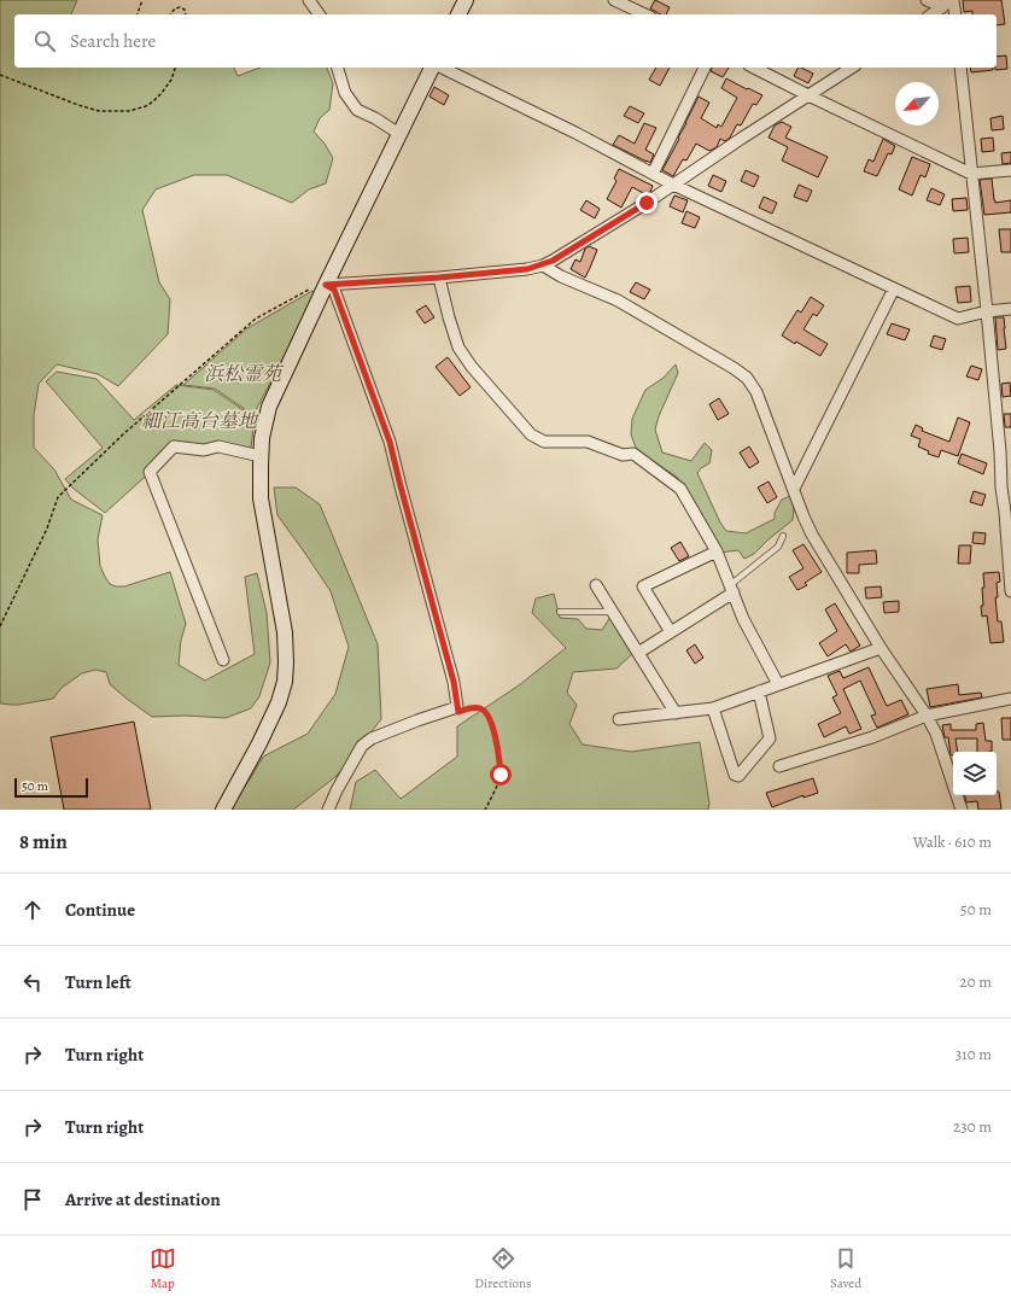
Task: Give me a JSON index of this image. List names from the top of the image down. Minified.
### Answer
{"parks":["浜松霊苑","細江高台墓地"],"scale_bar":"50 m","north":"bottom left","page":{"search":"Search here","scale":"50 m","heading":["8 min","Walk · 610 m"],"list":[["Continue","50 m"],["Turn left","20 m"],["Turn right","310 m"],["Turn right","230 m"],"Arrive at destination"],"nav":["Map","Directions","Saved"]}}
